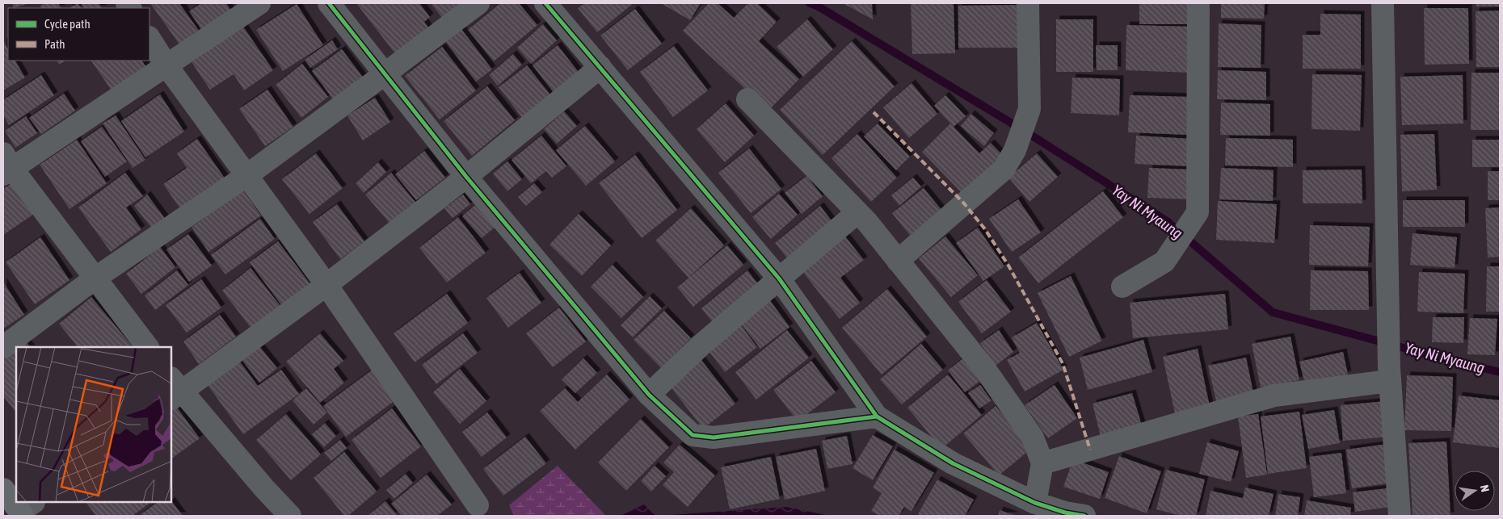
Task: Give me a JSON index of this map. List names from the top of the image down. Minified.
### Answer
{"water":["Yay Ni Myaung"],"legend":["Cycle path","Path"],"north":"right"}
